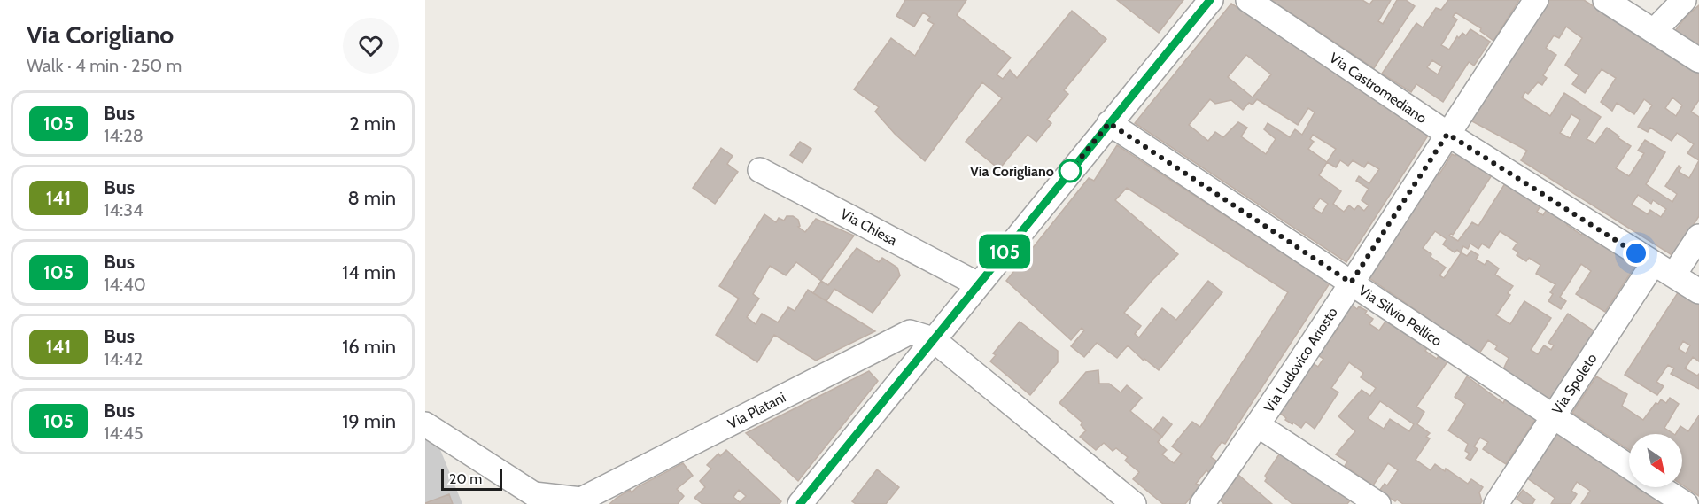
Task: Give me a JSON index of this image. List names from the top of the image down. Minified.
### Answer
{"streets":{"street":["Via Castromediano","Via Chiesa","Via Silvio Pellico","Via Ludovico Ariosto","Via Spoleto","Via Platani"]},"crossings":[["Via Castromediano","Via Ludovico Ariosto"],["Via Castromediano","Via Spoleto"],["Via Silvio Pellico","Via Ludovico Ariosto"],["Via Silvio Pellico","Via Spoleto"]],"places":["Via Corigliano"],"lines":["bus line 105"],"scale_bar":"20 m","north":"bottom right","page":{"heading":["Via Corigliano","Walk · 4 min · 250 m"],"on_map":"105","list":[{"mark":"105","name":"Bus","note":"14:28","value":"2 min"},{"mark":"141","name":"Bus","note":"14:34","value":"8 min"},{"mark":"105","name":"Bus","note":"14:40","value":"14 min"},{"mark":"141","name":"Bus","note":"14:42","value":"16 min"},{"mark":"105","name":"Bus","note":"14:45","value":"19 min"}],"scale":"20 m"}}
